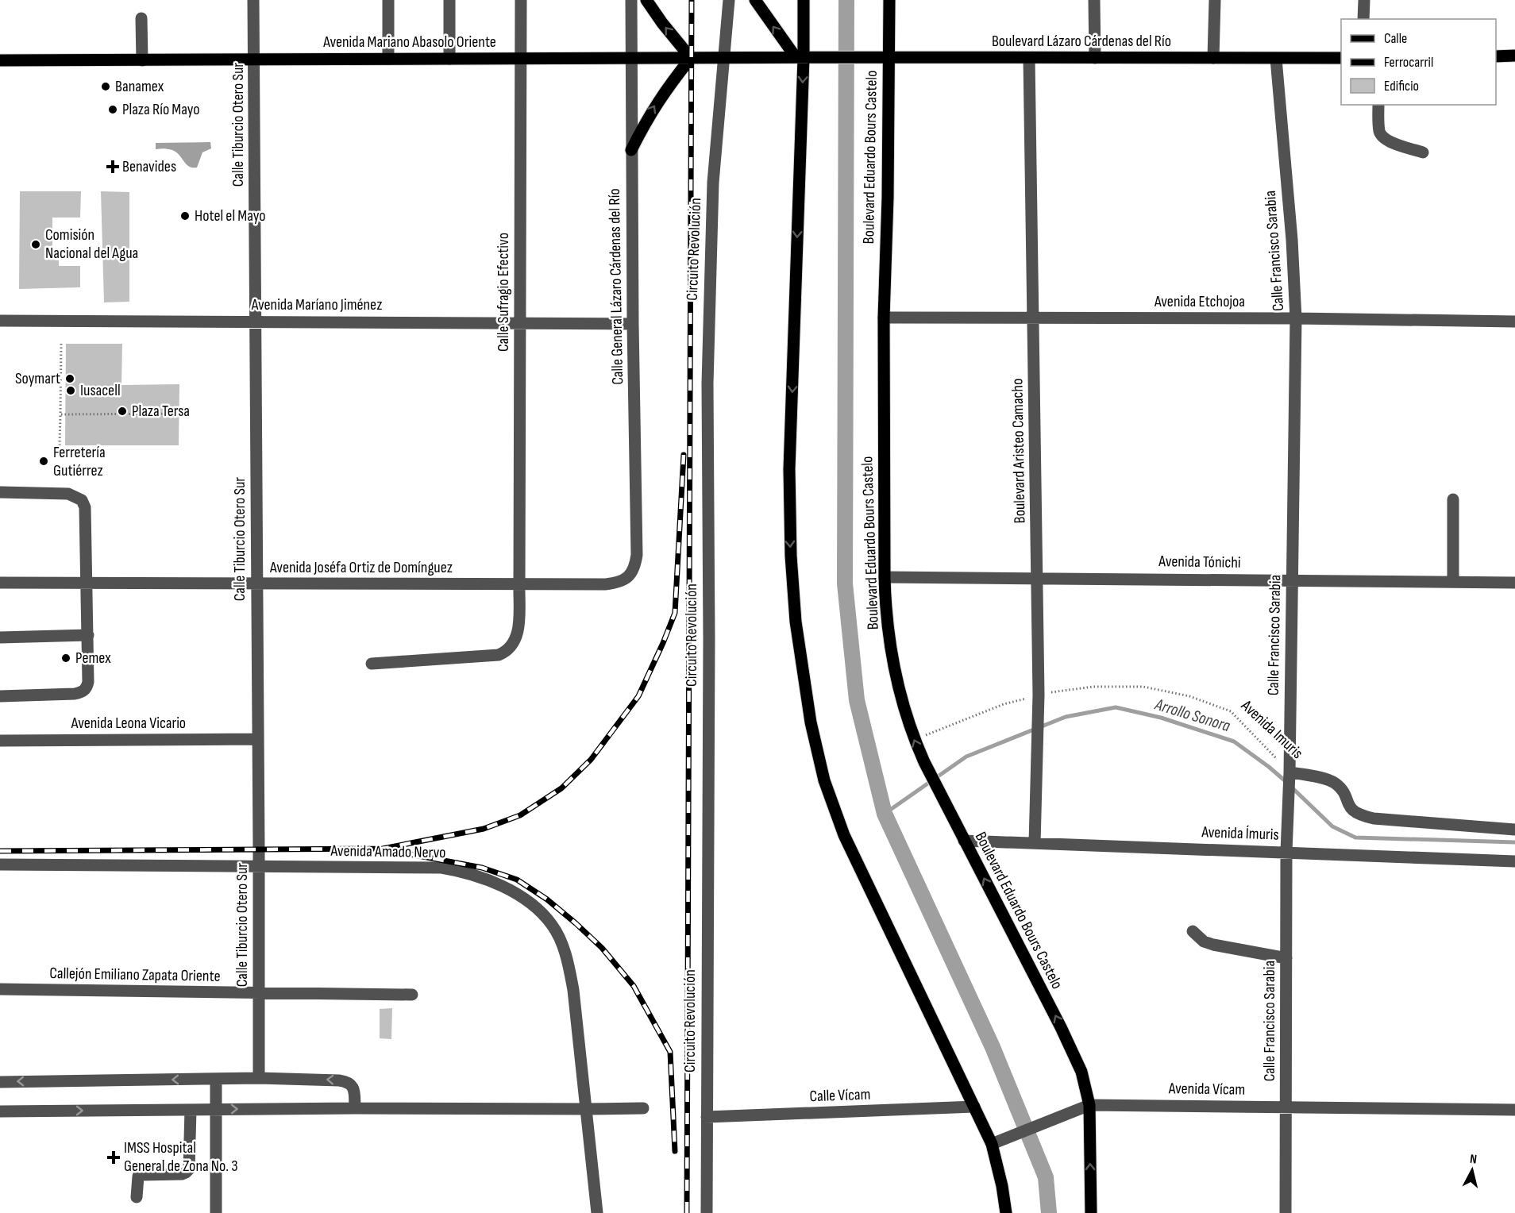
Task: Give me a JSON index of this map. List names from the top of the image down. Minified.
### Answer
{"streets":{"main road":["Boulevard Lázaro Cárdenas del Río","Avenida Mariano Abasolo Oriente","Boulevard Eduardo Bours Castelo"],"street":["Calle Tiburcio Otero Sur","Circuito Revolución","Calle Francisco Sarabia","Calle General Lázaro Cárdenas del Río","Calle Sufragio Efectivo","Avenida Etchojoa","Avenida Maríano Jiménez","Boulevard Aristeo Camacho","Avenida Tónichi","Avenida Joséfa Ortiz de Domínguez","Avenida Leona Vicario","Avenida Imuris","Avenida Ímuris","Avenida Amado Nervo","Callejón Emiliano Zapata Oriente","Avenida Vícam","Calle Vícam"]},"crossings":[["Boulevard Lázaro Cárdenas del Río","Avenida Mariano Abasolo Oriente"],["Boulevard Lázaro Cárdenas del Río","Boulevard Eduardo Bours Castelo"],["Boulevard Lázaro Cárdenas del Río","Calle Francisco Sarabia"],["Boulevard Lázaro Cárdenas del Río","Boulevard Aristeo Camacho"],["Avenida Mariano Abasolo Oriente","Calle Tiburcio Otero Sur"],["Avenida Mariano Abasolo Oriente","Circuito Revolución"],["Avenida Mariano Abasolo Oriente","Calle General Lázaro Cárdenas del Río"],["Avenida Mariano Abasolo Oriente","Calle Sufragio Efectivo"],["Calle Tiburcio Otero Sur","Avenida Maríano Jiménez"],["Calle Tiburcio Otero Sur","Avenida Joséfa Ortiz de Domínguez"],["Calle Tiburcio Otero Sur","Avenida Leona Vicario"],["Calle Tiburcio Otero Sur","Avenida Amado Nervo"],["Calle Tiburcio Otero Sur","Callejón Emiliano Zapata Oriente"],["Boulevard Eduardo Bours Castelo","Avenida Etchojoa"],["Boulevard Eduardo Bours Castelo","Avenida Tónichi"],["Boulevard Eduardo Bours Castelo","Avenida Imuris"],["Boulevard Eduardo Bours Castelo","Avenida Ímuris"],["Boulevard Eduardo Bours Castelo","Avenida Vícam"],["Circuito Revolución","Calle Vícam"],["Calle Francisco Sarabia","Avenida Etchojoa"],["Calle Francisco Sarabia","Avenida Tónichi"],["Calle Francisco Sarabia","Avenida Imuris"],["Calle Francisco Sarabia","Avenida Ímuris"],["Calle Francisco Sarabia","Avenida Vícam"],["Calle General Lázaro Cárdenas del Río","Avenida Maríano Jiménez"],["Calle General Lázaro Cárdenas del Río","Avenida Joséfa Ortiz de Domínguez"],["Calle Sufragio Efectivo","Avenida Maríano Jiménez"],["Calle Sufragio Efectivo","Avenida Joséfa Ortiz de Domínguez"],["Avenida Etchojoa","Boulevard Aristeo Camacho"],["Boulevard Aristeo Camacho","Avenida Tónichi"],["Boulevard Aristeo Camacho","Avenida Imuris"],["Boulevard Aristeo Camacho","Avenida Ímuris"]],"water":["Arrollo Sonora"],"places":{"other":["Banamex","Plaza Río Mayo","Hotel el Mayo","Comisión Nacional del Agua","Soymart","Iusacell","Plaza Tersa","Ferretería Gutiérrez","Pemex"],"health":["Benavides","IMSS Hospital General de Zona No. 3"]},"legend":["Calle","Ferrocarril","Edificio"],"north":"top"}
